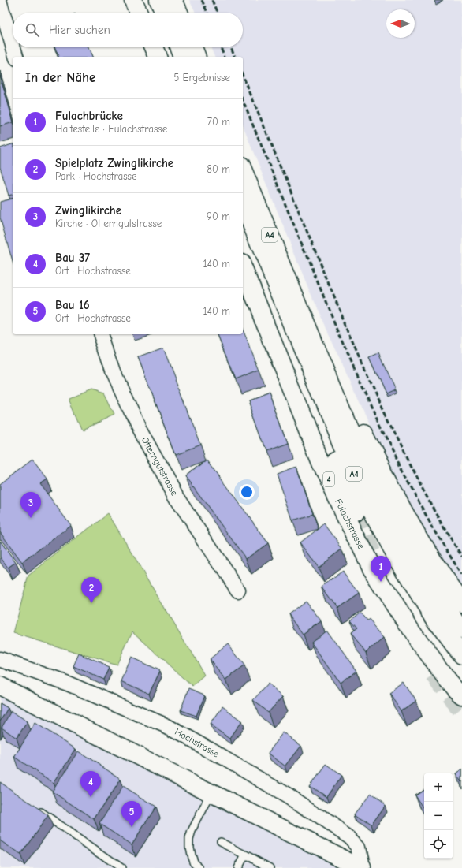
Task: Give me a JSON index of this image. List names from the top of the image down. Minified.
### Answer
{"streets":{"main road":["A4","4","Fulachstrasse","Hochstrasse"],"street":["Otterngutstrasse"]},"north":"left","page":{"search":"Hier suchen","heading":["In der Nähe","5 Ergebnisse"],"list":[{"mark":"1","name":"Fulachbrücke","note":"Haltestelle · Fulachstrasse","value":"70 m"},{"mark":"2","name":"Spielplatz Zwinglikirche","note":"Park · Hochstrasse","value":"80 m"},{"mark":"3","name":"Zwinglikirche","note":"Kirche · Otterngutstrasse","value":"90 m"},{"mark":"4","name":"Bau 37","note":"Ort · Hochstrasse","value":"140 m"},{"mark":"5","name":"Bau 16","note":"Ort · Hochstrasse","value":"140 m"}],"pins":["3","1","2","4","5"],"map_buttons":["+","−"]}}
